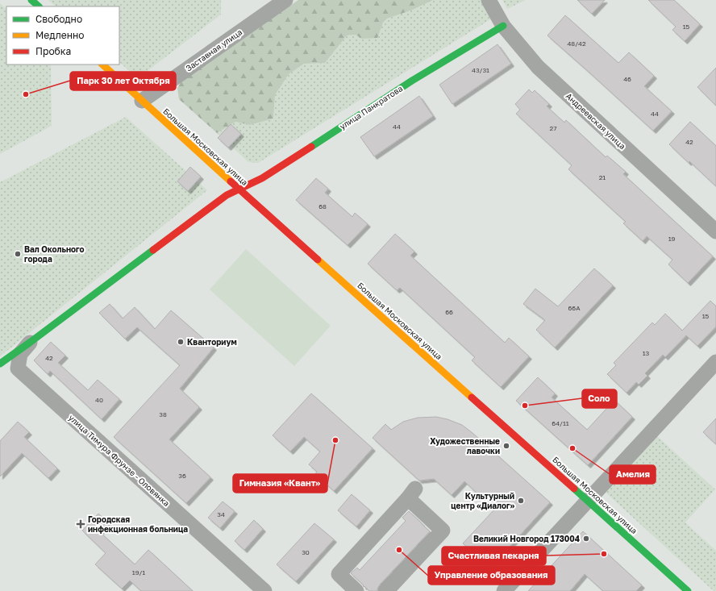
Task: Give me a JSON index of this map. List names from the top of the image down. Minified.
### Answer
{"streets":{"main road":["улица Панкратова","Большая Московская улица"],"street":["Заставная улица","Андреевская улица","улица Тимура Фрунзе - Оловянка"]},"crossings":[["Заставная улица","Большая Московская улица"],["улица Панкратова","Андреевская улица"],["улица Панкратова","Большая Московская улица"],["улица Панкратова","улица Тимура Фрунзе - Оловянка"]],"places":{"other":["Парк 30 лет Октября","Вал Окольного города","Кванториум","Соло","Гимназия «Квант»","Художественные лавочки","Амелия","Культурный центр «Диалог»","Великий Новгород 173004","Управление образования","Счастливая пекарня"],"health":["Городская инфекционная больница"]},"house_numbers":["15","48/42","43/31","46","44","44","27","42","21","68","19","66А","66","15","13","42","40","38","64/11","36","34","30","19/1"],"legend":["Свободно","Медленно","Пробка"]}
